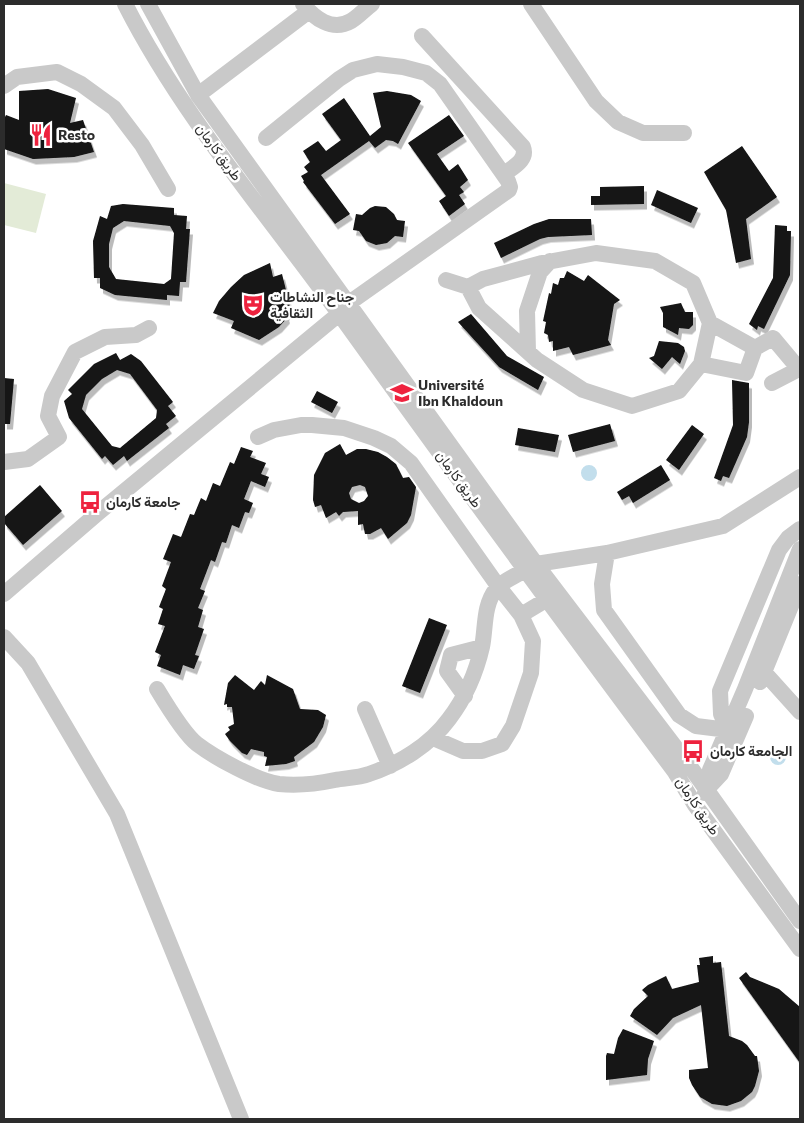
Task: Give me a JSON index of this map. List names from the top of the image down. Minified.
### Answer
{"streets":{"street":["طريق كارمان"]},"places":{"restaurant":["Resto"],"theatre":["جناح النشاطات الثقافية"],"school or university":["Université Ibn Khaldoun"],"bus stop":["جامعة كارمان","الجامعة كارمان"]}}
